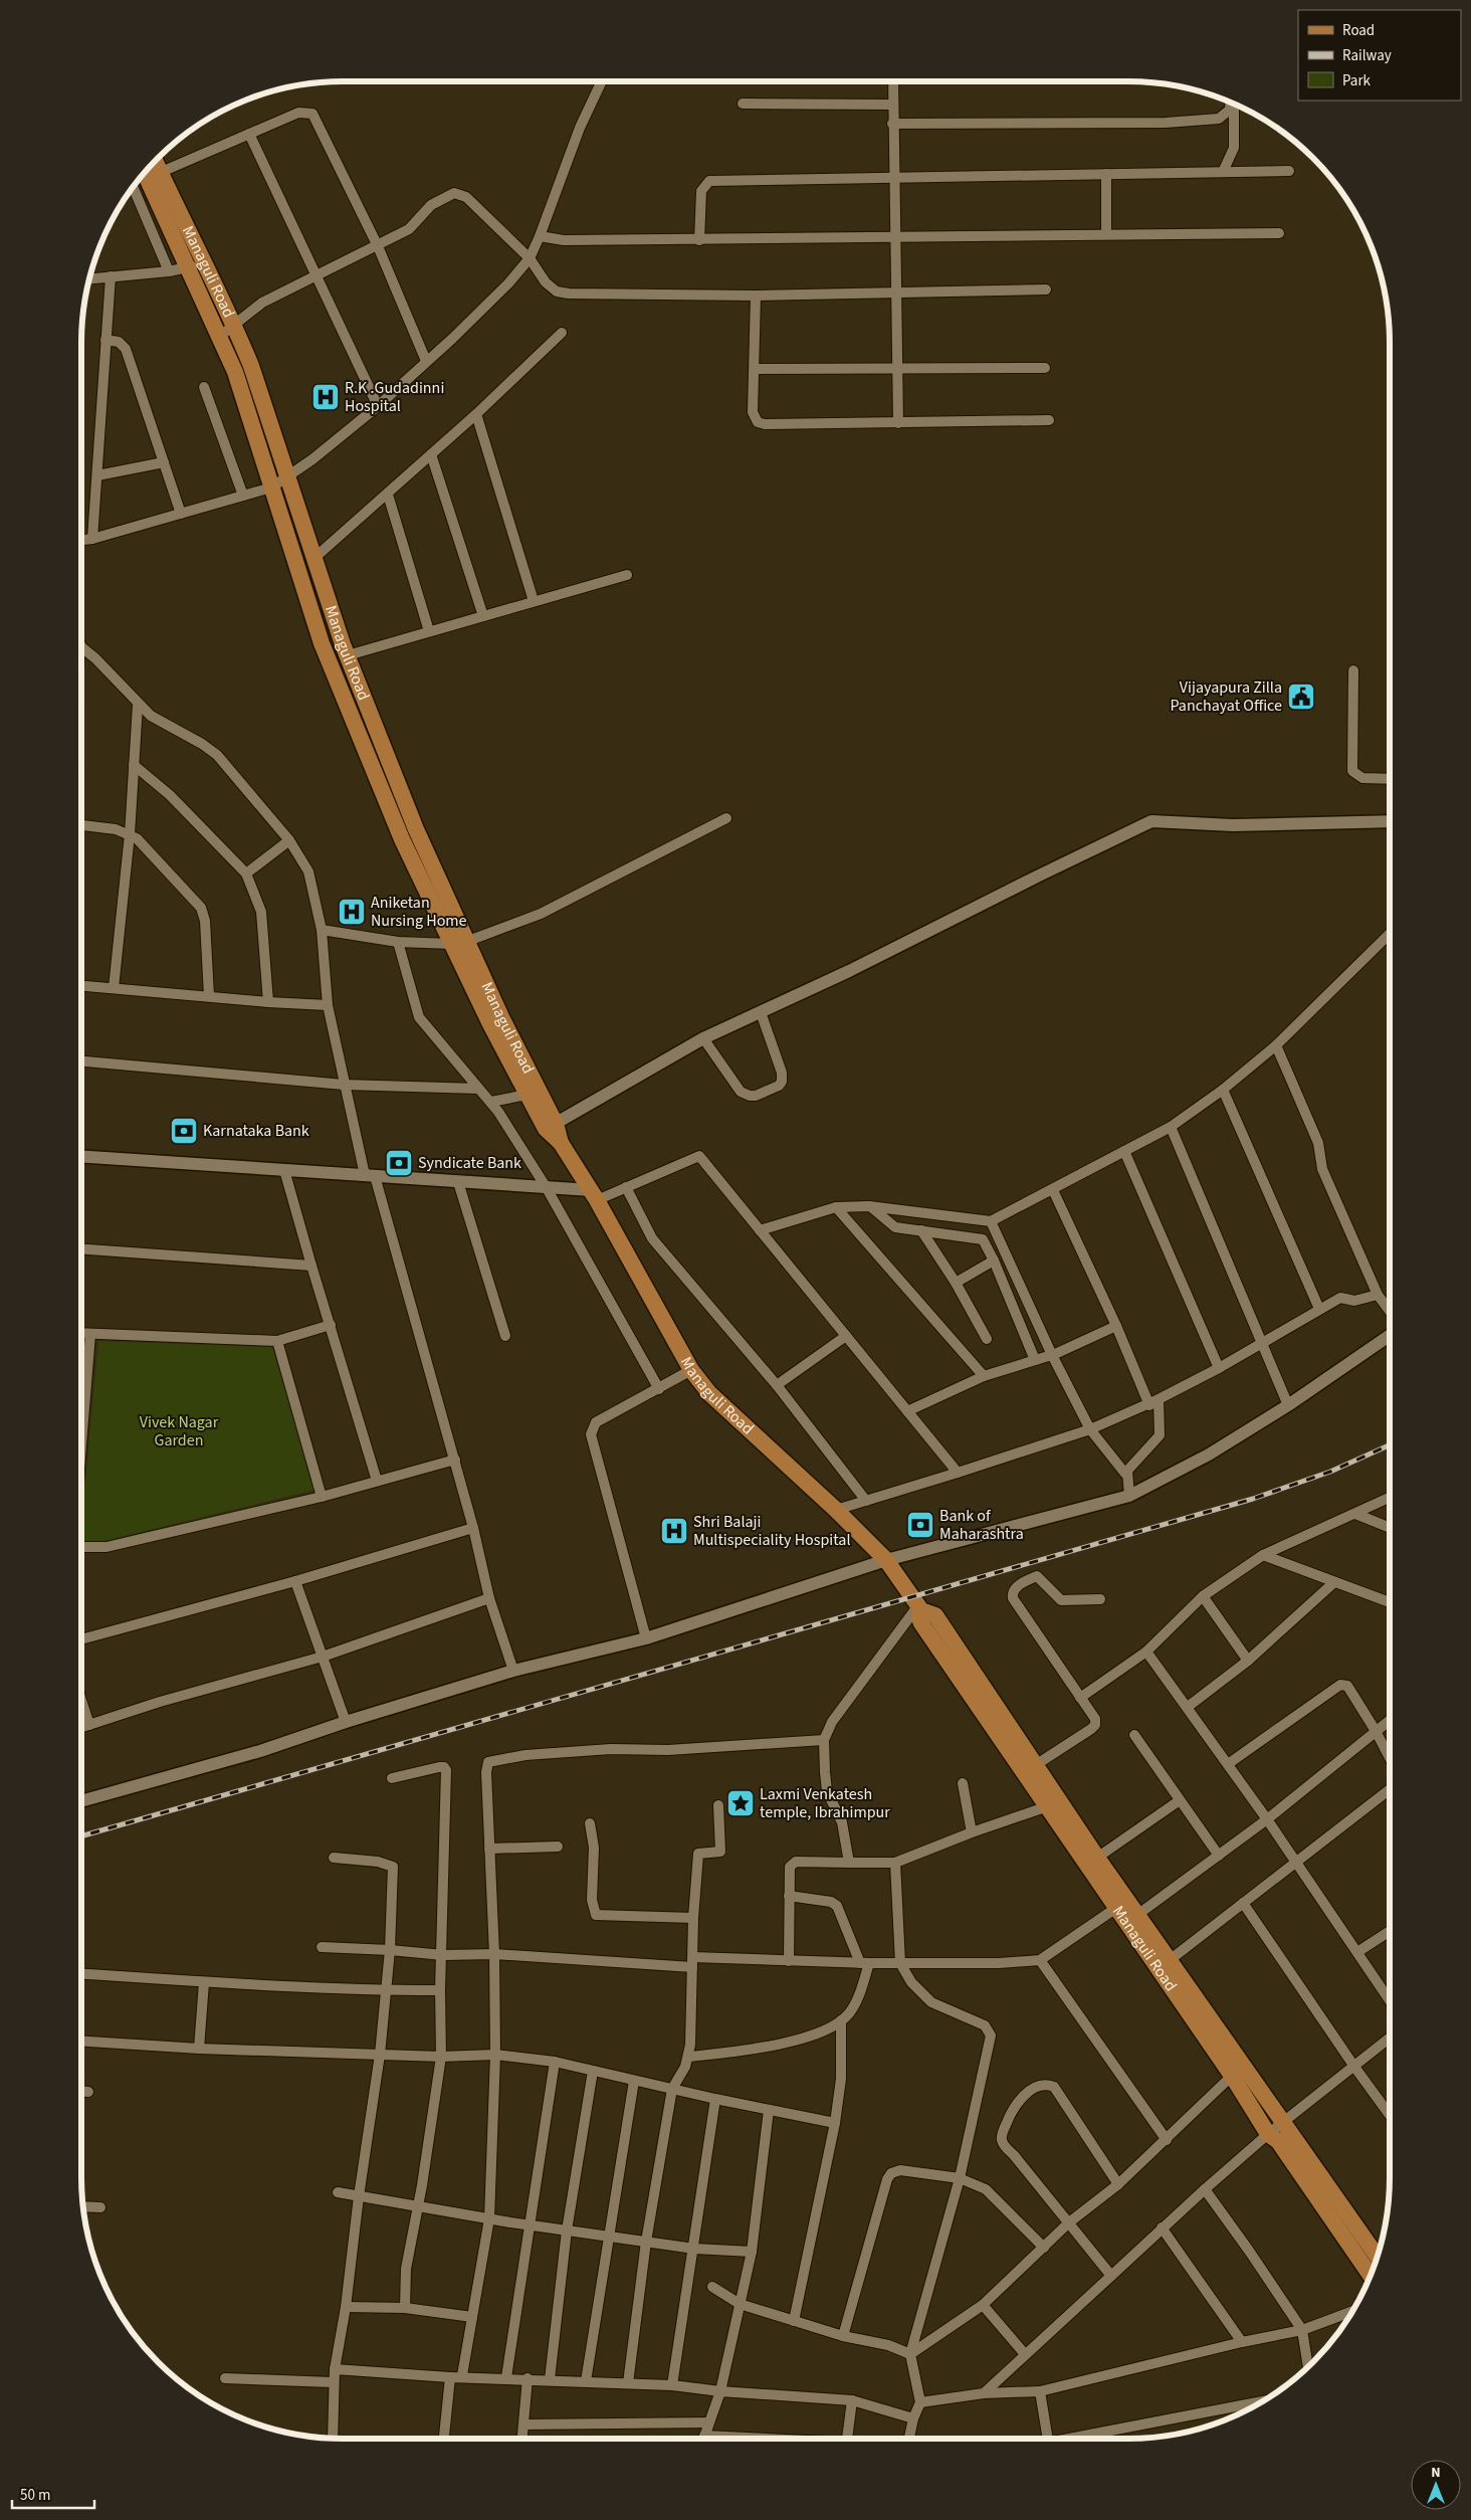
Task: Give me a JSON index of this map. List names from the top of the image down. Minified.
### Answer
{"streets":{"main road":["Managuli Road"]},"parks":["Vivek Nagar Garden"],"places":{"hospital":["R.K .Gudadinni Hospital","Aniketan Nursing Home","Shri Balaji Multispeciality Hospital"],"public building":["Vijayapura Zilla Panchayat Office"],"bank":["Karnataka Bank","Syndicate Bank","Bank of Maharashtra"],"place":["Laxmi Venkatesh temple, Ibrahimpur"]},"legend":["Road","Railway","Park"],"scale_bar":"50 m","north":"top"}
